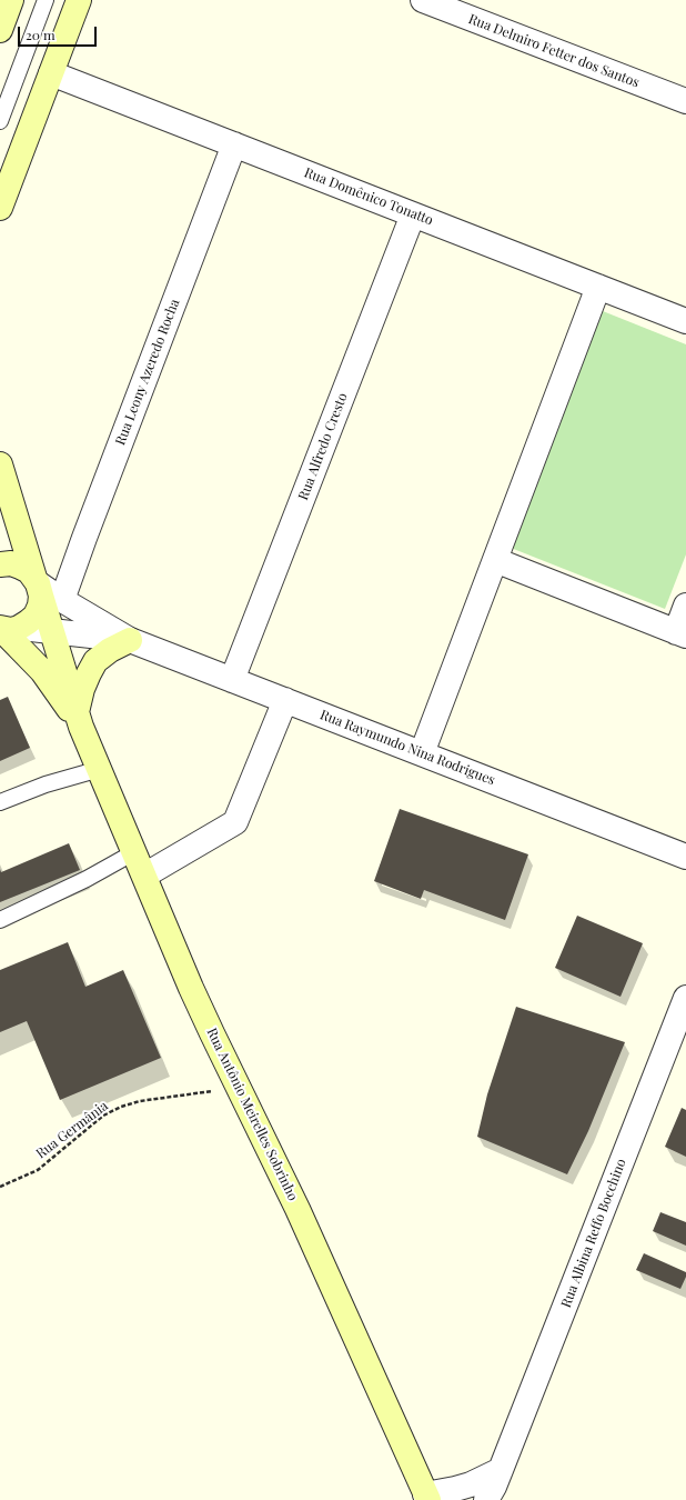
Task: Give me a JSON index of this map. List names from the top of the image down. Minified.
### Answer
{"streets":{"street":["Rua Delmiro Fetter dos Santos","Rua Domênico Tonatto","Rua Leony Azeredo Rocha","Rua Alfredo Cresto","Rua Raymundo Nina Rodrigues","Rua Antônio Meirelles Sobrinho","Rua Albina Reffo Bocchino"],"path":["Rua Germânia"]},"crossings":[["Rua Domênico Tonatto","Rua Leony Azeredo Rocha"],["Rua Domênico Tonatto","Rua Alfredo Cresto"],["Rua Leony Azeredo Rocha","Rua Raymundo Nina Rodrigues"],["Rua Leony Azeredo Rocha","Rua Antônio Meirelles Sobrinho"],["Rua Alfredo Cresto","Rua Raymundo Nina Rodrigues"],["Rua Raymundo Nina Rodrigues","Rua Antônio Meirelles Sobrinho"],["Rua Antônio Meirelles Sobrinho","Rua Germânia"]],"scale_bar":"20 m"}
